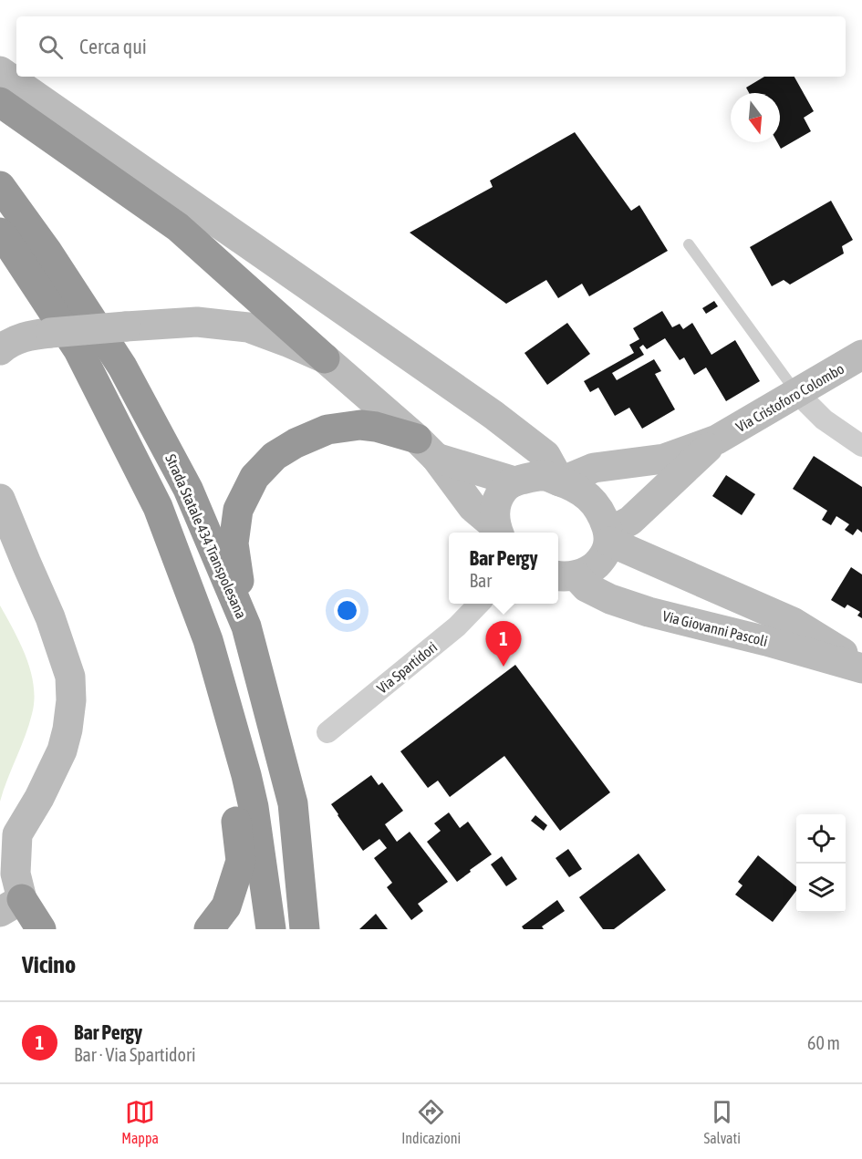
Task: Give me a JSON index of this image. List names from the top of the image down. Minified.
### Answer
{"streets":{"highway":["Strada Statale 434 Transpolesana"],"street":["Via Cristoforo Colombo","Via Giovanni Pascoli","Via Spartidori"]},"crossings":[["Via Cristoforo Colombo","Via Giovanni Pascoli"]],"north":"bottom","page":{"search":"Cerca qui","popup":["Bar Pergy","Bar"],"pins":"1","heading":"Vicino","list":[{"mark":"1","name":"Bar Pergy","note":"Bar · Via Spartidori","value":"60 m"}],"nav":["Mappa","Indicazioni","Salvati"]}}
